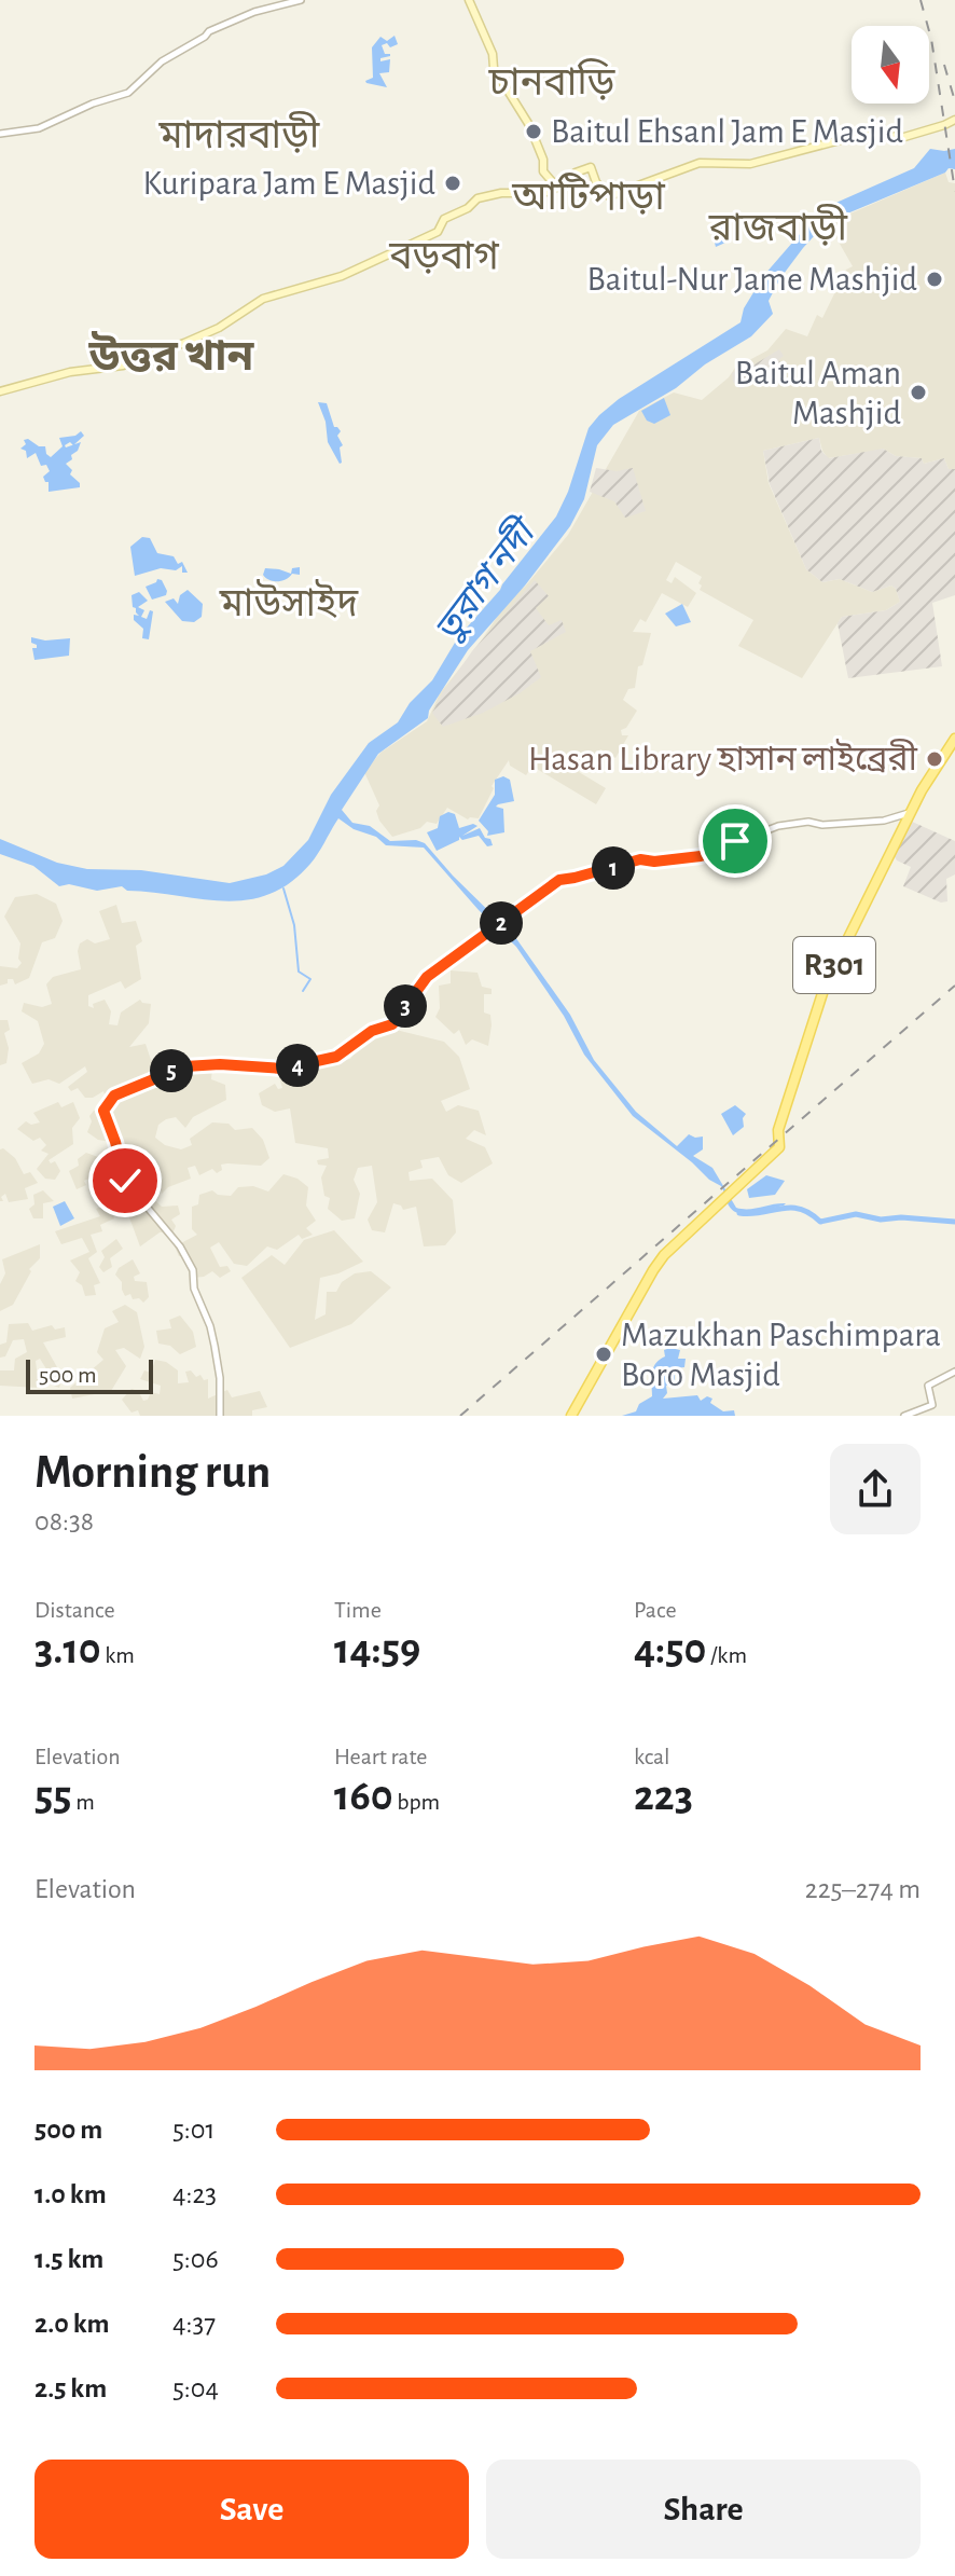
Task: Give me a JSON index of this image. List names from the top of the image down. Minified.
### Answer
{"streets":{"main road":["R301"]},"districts":["চানবাড়ি","মাদারবাড়ী","আটিপাড়া","রাজবাড়ী","বড়বাগ","উত্তর খান","মাউসাইদ"],"water":["তুরাগ নদী"],"places":["Baitul Ehsanl Jam E Masjid","Kuripara Jam E Masjid","Baitul-Nur Jame Mashjid","Baitul Aman Mashjid","Hasan Library হাসান লাইব্রেরী","Mazukhan Paschimpara Boro Masjid"],"scale_bar":"500 m","north":"bottom","page":{"pins":["1","2","3","4","5"],"scale":"500 m","heading":["Morning run","08:38"],"stats":[["Distance","3.10 km"],["Time","14:59"],["Pace","4:50 /km"],["Elevation","55 m"],["Heart rate","160 bpm"],["kcal","223"]],"chart":["Elevation","225–274 m"],"list":[{"name":"500 m","note":"5:01"},{"name":"1.0 km","note":"4:23"},{"name":"1.5 km","note":"5:06"},{"name":"2.0 km","note":"4:37"},{"name":"2.5 km","note":"5:04"}],"buttons":["Save","Share"]}}
